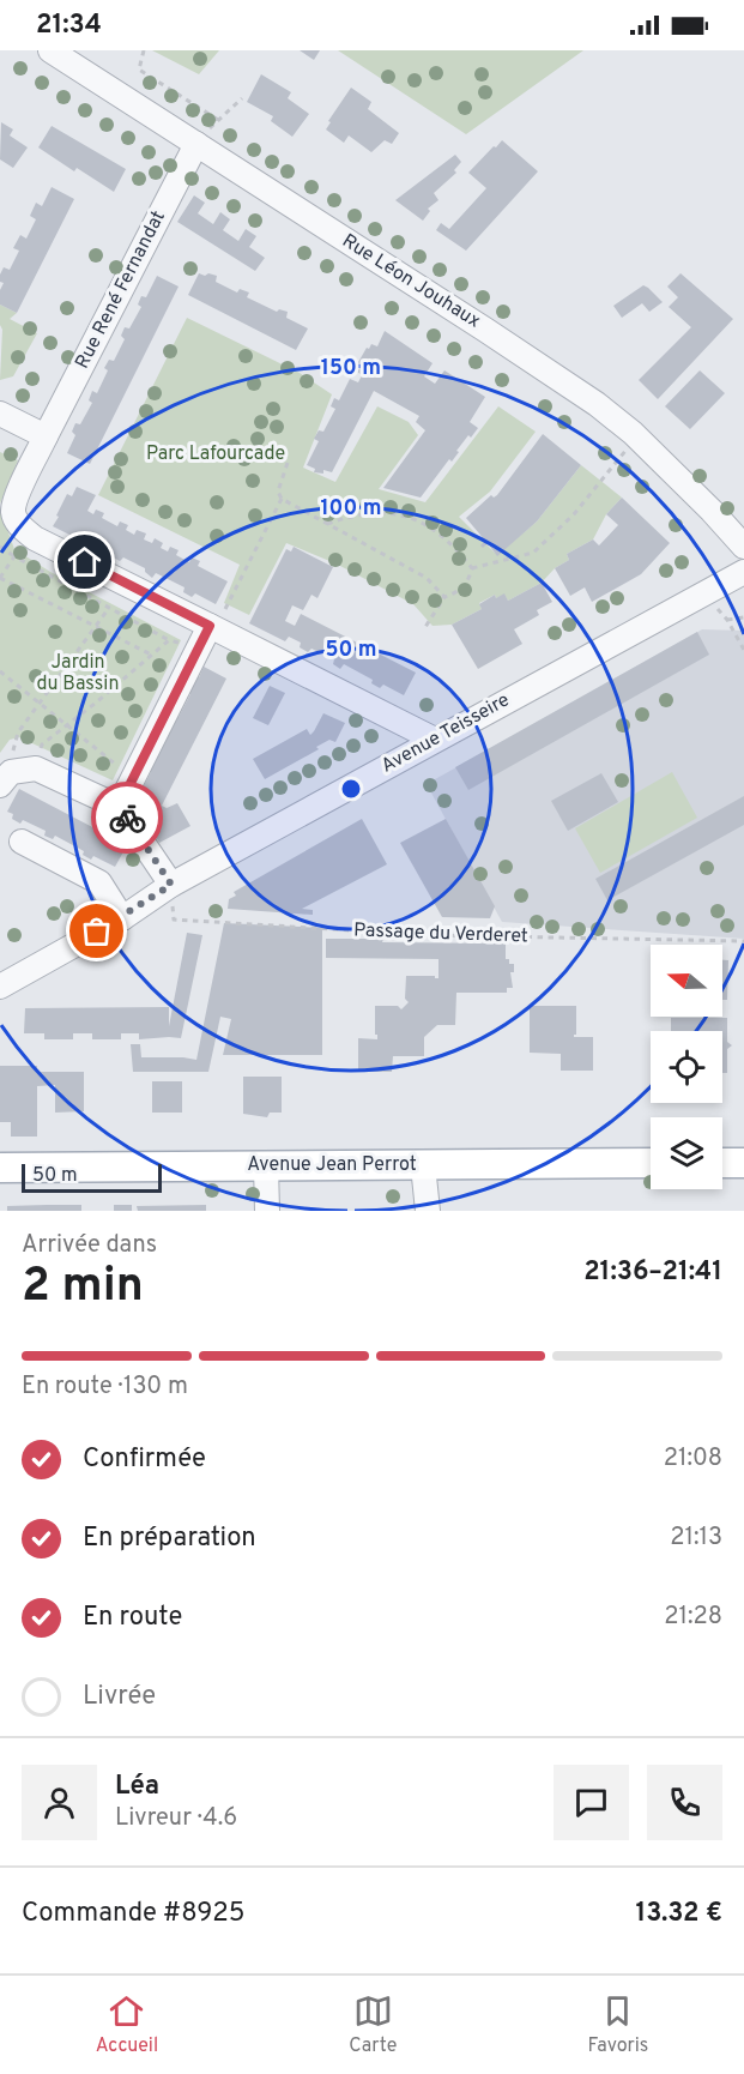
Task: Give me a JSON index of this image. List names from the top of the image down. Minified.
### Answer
{"streets":{"main road":["Avenue Jean Perrot"],"street":["Rue Léon Jouhaux","Rue René Fernandat","Avenue Teisseire"],"path":["Passage du Verderet"]},"crossings":[["Rue Léon Jouhaux","Rue René Fernandat"],["Avenue Teisseire","Passage du Verderet"]],"parks":["Parc Lafourcade","Jardin du Bassin"],"scale_bar":"50 m","north":"left","page":{"status":"21:34","scale":"50 m","heading":["2 min","Arrivée dans","21:36–21:41"],"panel":["Léa","Livreur · 4.6","Commande #8925","13.32 €"],"bar":"En route · 130 m","list":[["Confirmée","21:08"],["En préparation","21:13"],["En route","21:28"],"Livrée"],"tabs":["Accueil","Carte","Favoris"]},"rings":["150 m","100 m","50 m"]}
